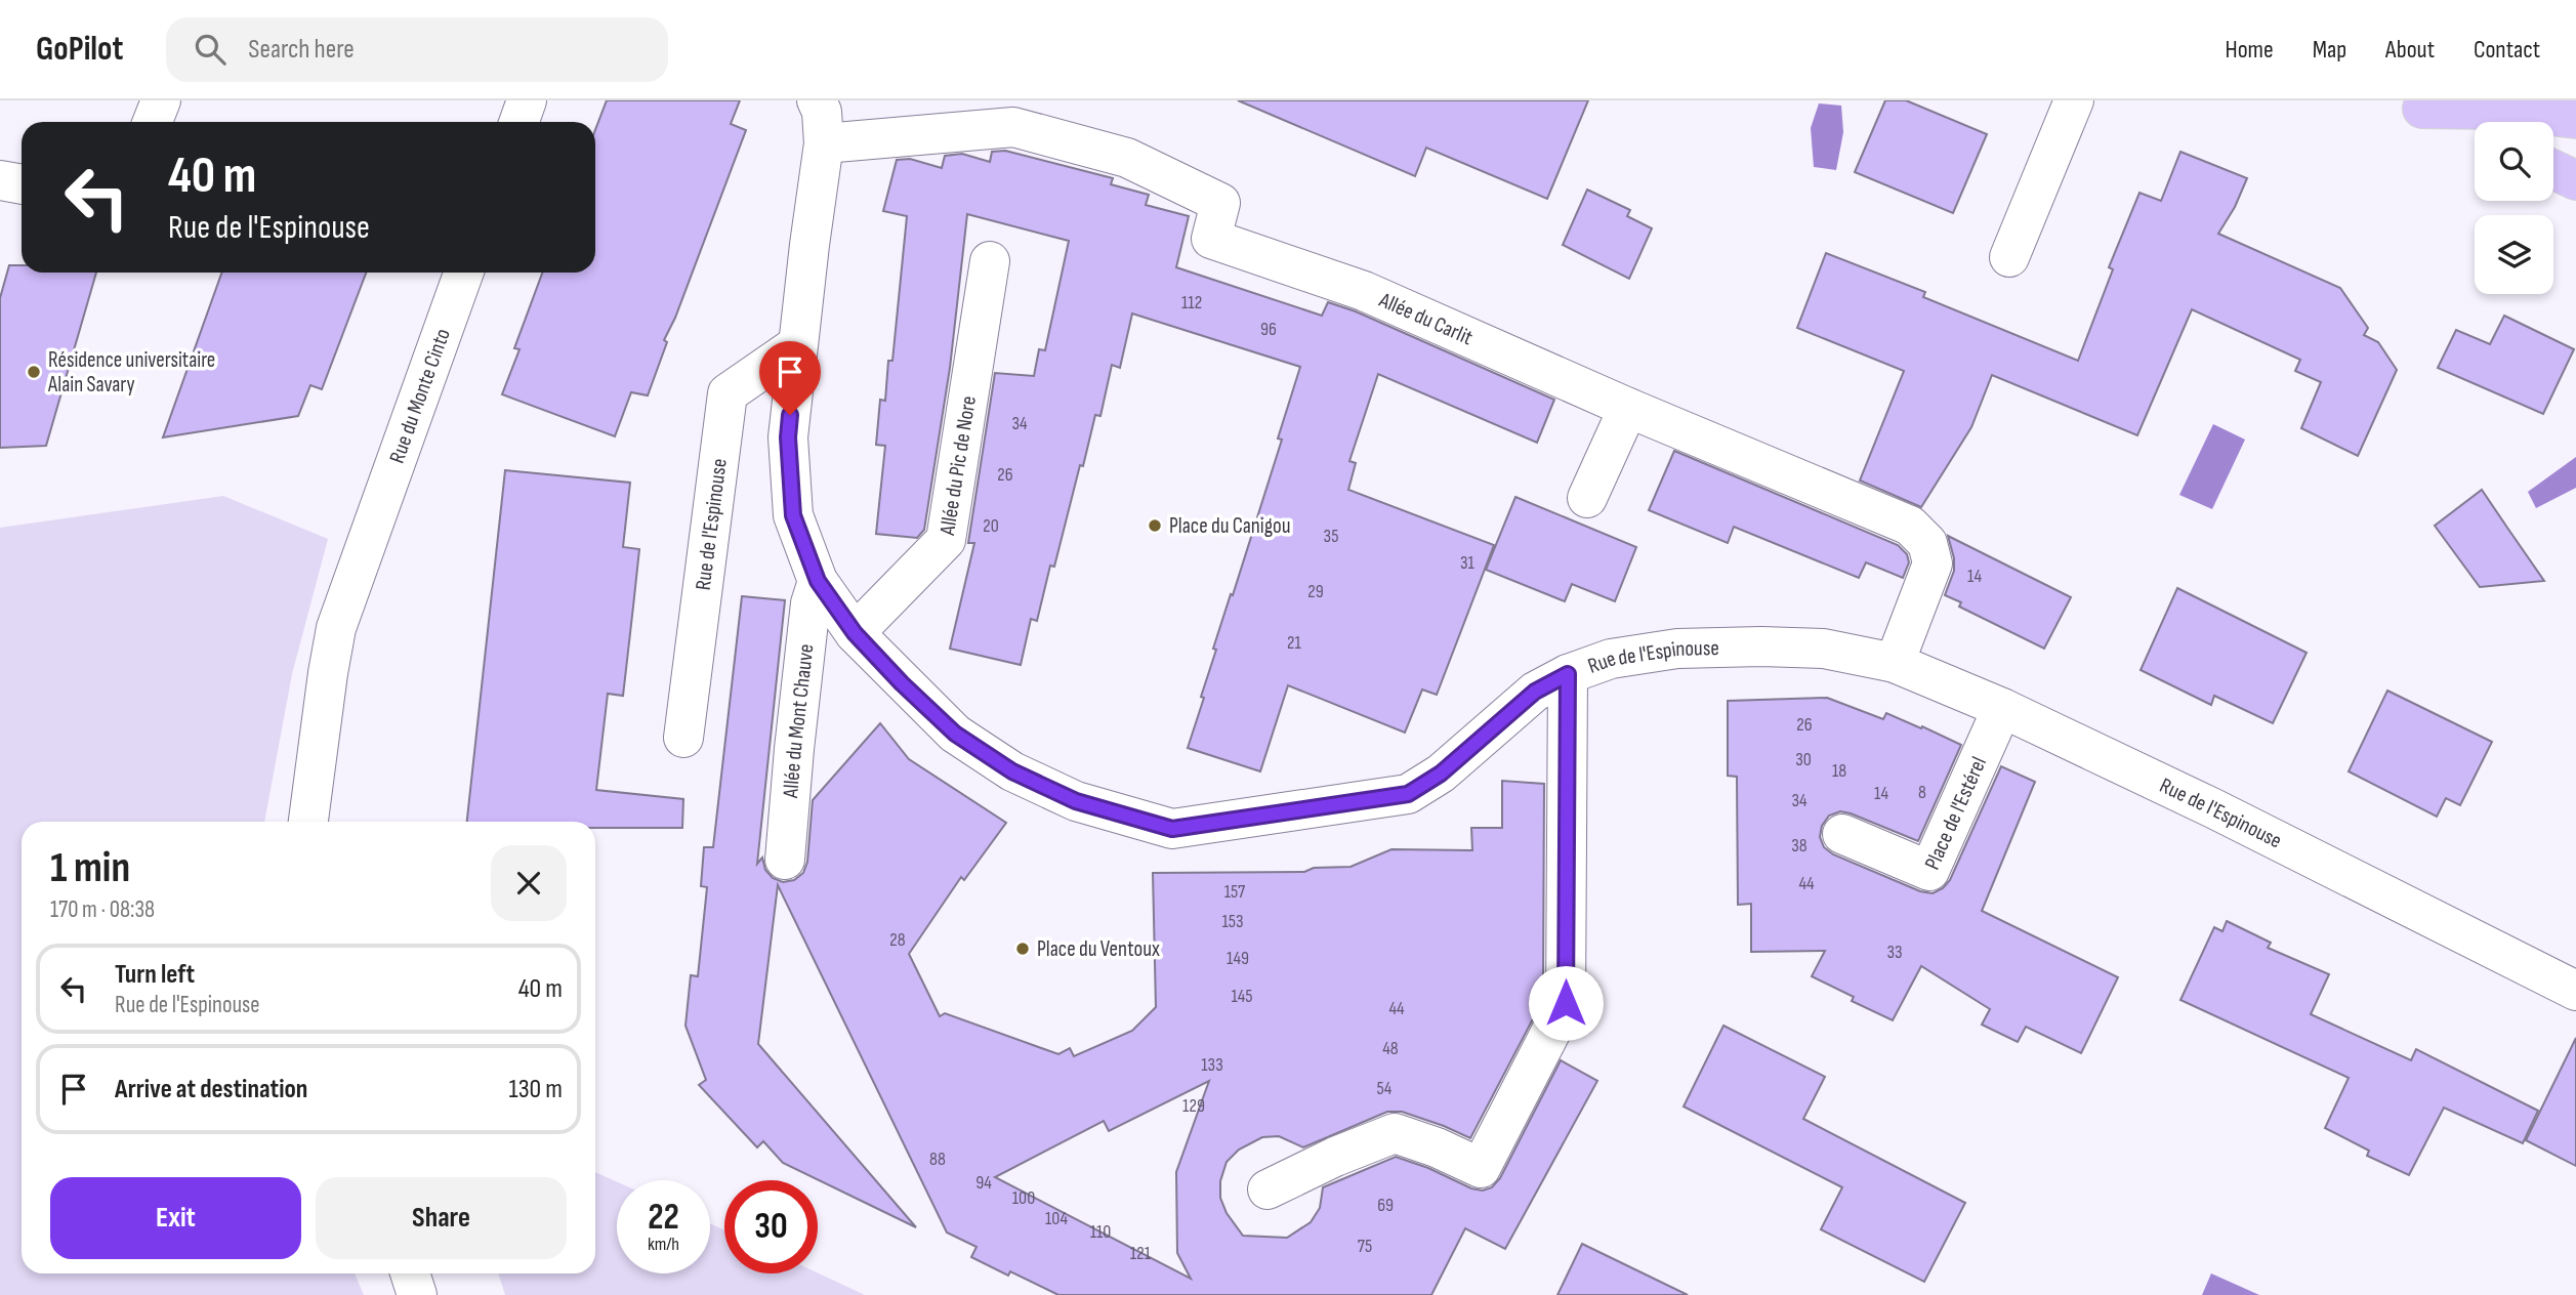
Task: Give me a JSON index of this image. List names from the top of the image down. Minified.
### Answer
{"streets":{"street":["Allée du Carlit","Rue du Monte Cinto","Allée du Pic de Nore","Rue de l'Espinouse","Allée du Mont Chauve","Place de l'Estérel"]},"crossings":[["Allée du Carlit","Rue de l'Espinouse"],["Allée du Pic de Nore","Rue de l'Espinouse"],["Rue de l'Espinouse","Allée du Mont Chauve"],["Rue de l'Espinouse","Place de l'Estérel"]],"places":["Résidence universitaire Alain Savary","Place du Canigou","Place du Ventoux"],"house_numbers":["112","96","34","26","20","35","31","14","29","21","26","30","18","8","14","34","38","44","157","153","28","33","149","145","44","48","133","54","129","88","94","100","69","104","110","75","121"],"page":{"header":"GoPilot","search":"Search here","nav":["Home","Map","About","Contact"],"turn":["40 m","Rue de l'Espinouse"],"heading":["1 min","170 m · 08:38"],"list":[{"name":"Turn left","note":"Rue de l'Espinouse","value":"40 m"},{"name":"Arrive at destination","value":"130 m"}],"buttons":["Exit","Share"],"speed":"22 km/h","limit":"30"}}
